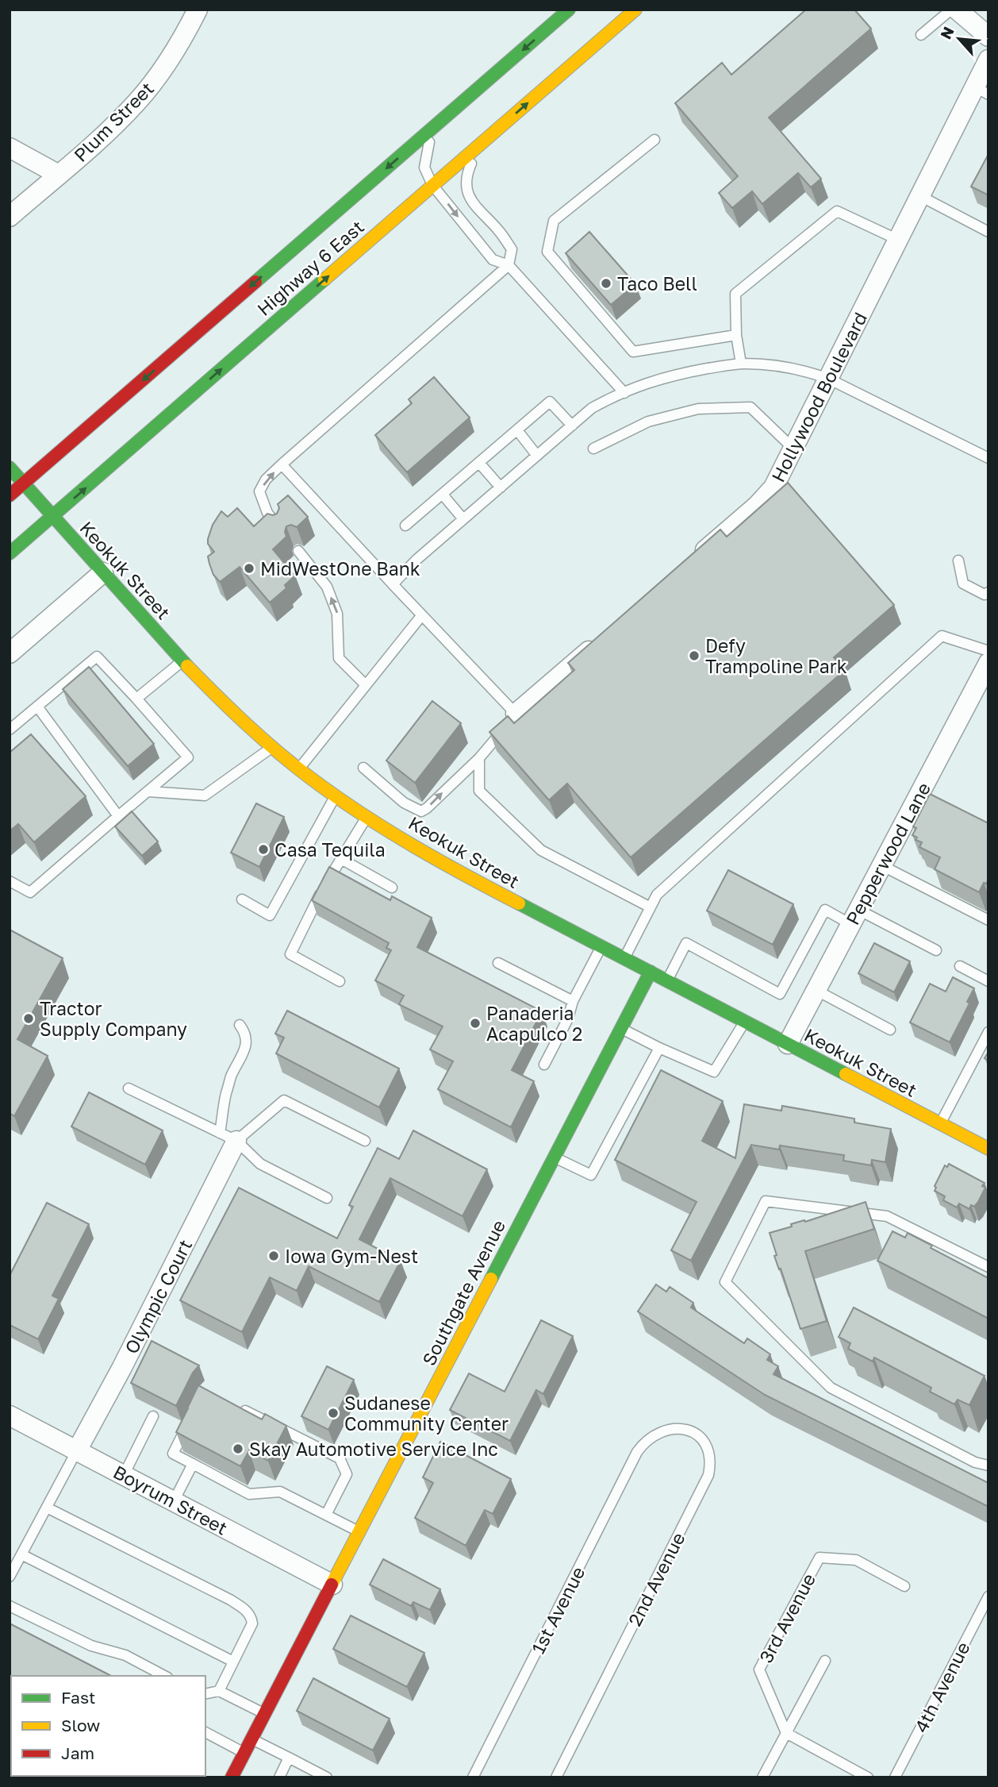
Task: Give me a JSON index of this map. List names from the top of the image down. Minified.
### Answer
{"streets":{"street":["Plum Street","Highway 6 East","Hollywood Boulevard","Keokuk Street","Pepperwood Lane","Southgate Avenue","Olympic Court","Boyrum Street"],"lane":["2nd Avenue","1st Avenue","3rd Avenue","4th Avenue"]},"crossings":[["Highway 6 East","Keokuk Street"],["Keokuk Street","Pepperwood Lane"],["Keokuk Street","Southgate Avenue"],["Southgate Avenue","Boyrum Street"],["Olympic Court","Boyrum Street"],["2nd Avenue","1st Avenue"]],"places":["Taco Bell","MidWestOne Bank","Defy Trampoline Park","Casa Tequila","Tractor Supply Company","Panaderia Acapulco 2","Iowa Gym-Nest","Sudanese Community Center","Skay Automotive Service Inc"],"legend":["Fast","Slow","Jam"],"north":"top left"}
